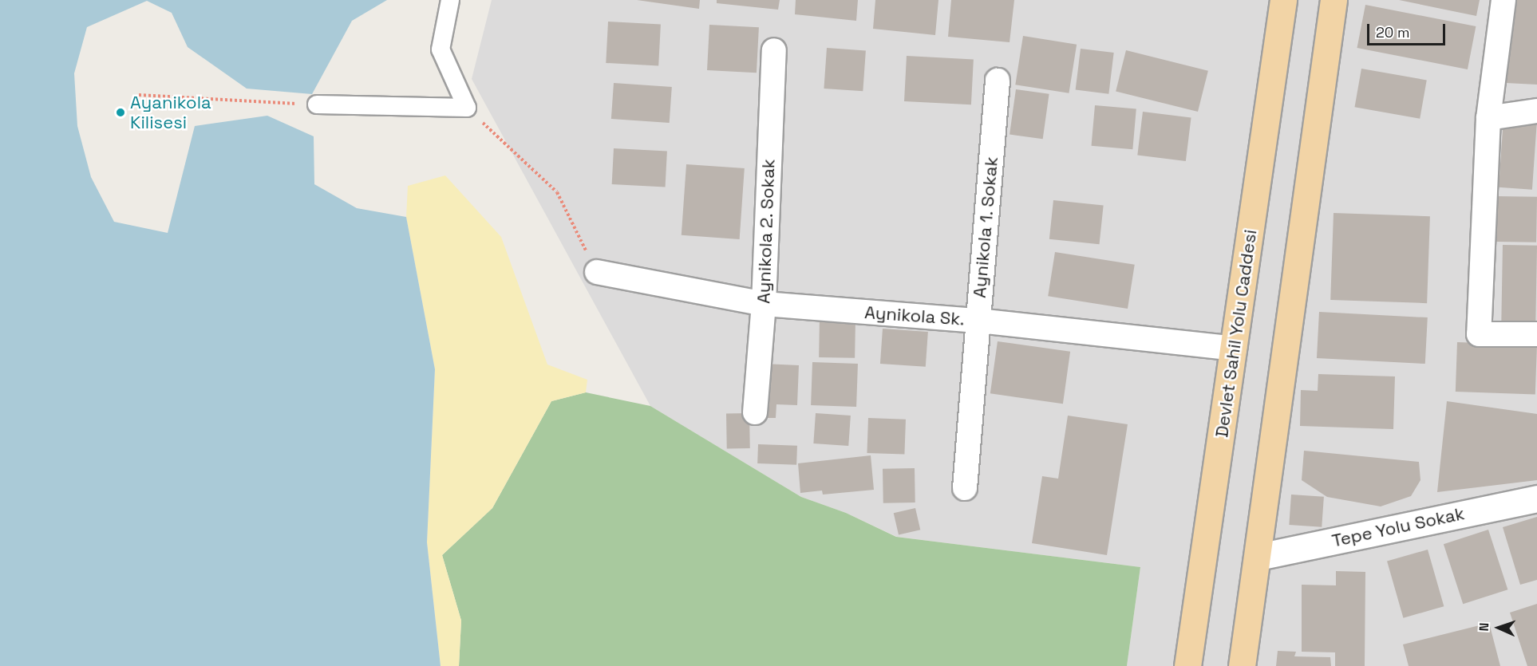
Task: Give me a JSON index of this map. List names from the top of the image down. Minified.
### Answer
{"streets":{"main road":["Devlet Sahil Yolu Caddesi"],"street":["Aynikola 1. Sokak","Aynikola 2. Sokak","Aynikola Sk.","Tepe Yolu Sokak"]},"crossings":[["Aynikola 1. Sokak","Aynikola Sk."],["Aynikola 2. Sokak","Aynikola Sk."],["Aynikola Sk.","Devlet Sahil Yolu Caddesi"]],"places":["Ayanikola Kilisesi"],"scale_bar":"20 m","north":"left"}
